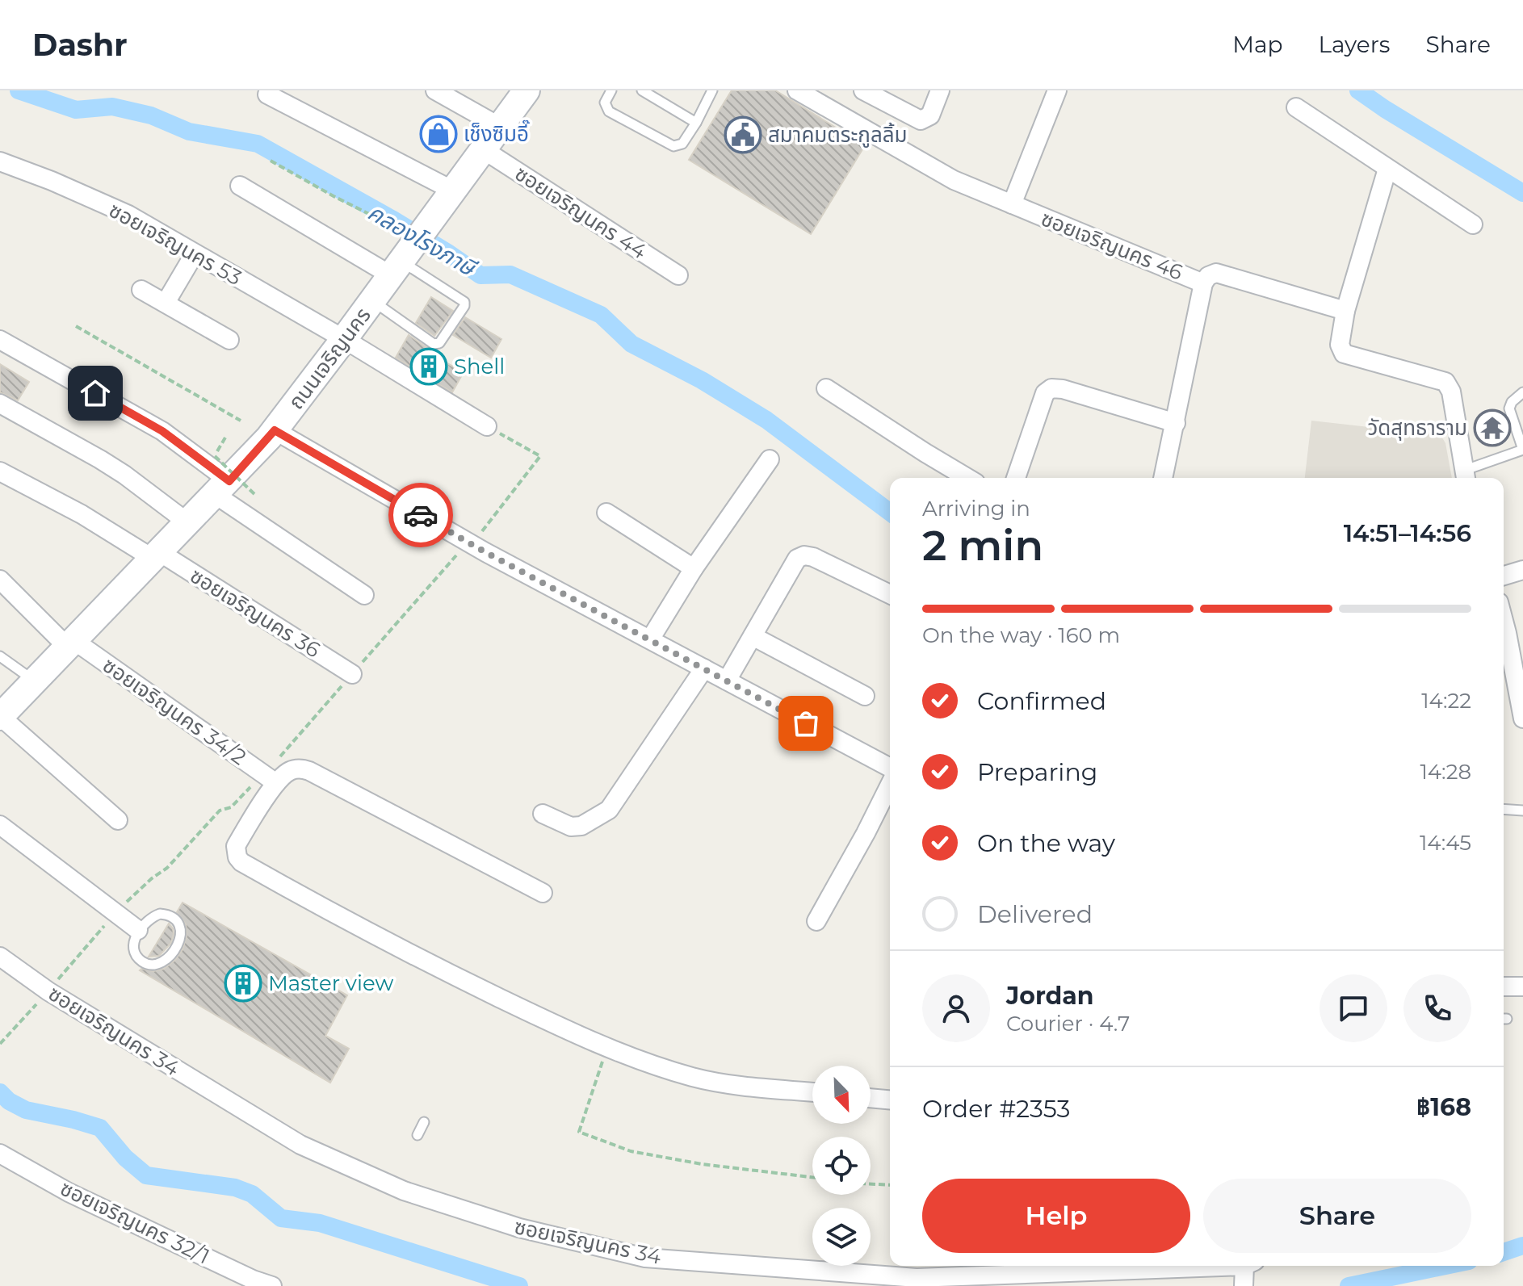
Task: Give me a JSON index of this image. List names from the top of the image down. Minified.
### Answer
{"streets":{"main road":["ถนนเจริญนคร"],"street":["ซอยเจริญนคร 44","ซอยเจริญนคร 53","ซอยเจริญนคร 46","ซอยเจริญนคร 36","ซอยเจริญนคร 34/2","ซอยเจริญนคร 34","ซอยเจริญนคร 32/1"]},"crossings":[["ซอยเจริญนคร 44","ถนนเจริญนคร"],["ซอยเจริญนคร 53","ถนนเจริญนคร"],["ถนนเจริญนคร","ซอยเจริญนคร 36"],["ถนนเจริญนคร","ซอยเจริญนคร 34/2"]],"water":["คลองโรงภาษี"],"places":{"shop":["เช็งซิมอี๊"],"public building":["สมาคมตระกูลลิ้ม"],"building":["Shell","Master view"],"temple":["วัดสุทธาราม"]},"north":"bottom right","page":{"header":"Dashr","nav":["Map","Layers","Share"],"heading":["2 min","Arriving in","14:51–14:56"],"panel":["Jordan","Courier · 4.7","Order #2353","฿168"],"bar":"On the way · 160 m","list":[["Confirmed","14:22"],["Preparing","14:28"],["On the way","14:45"],"Delivered"],"buttons":["Help","Share"]}}
